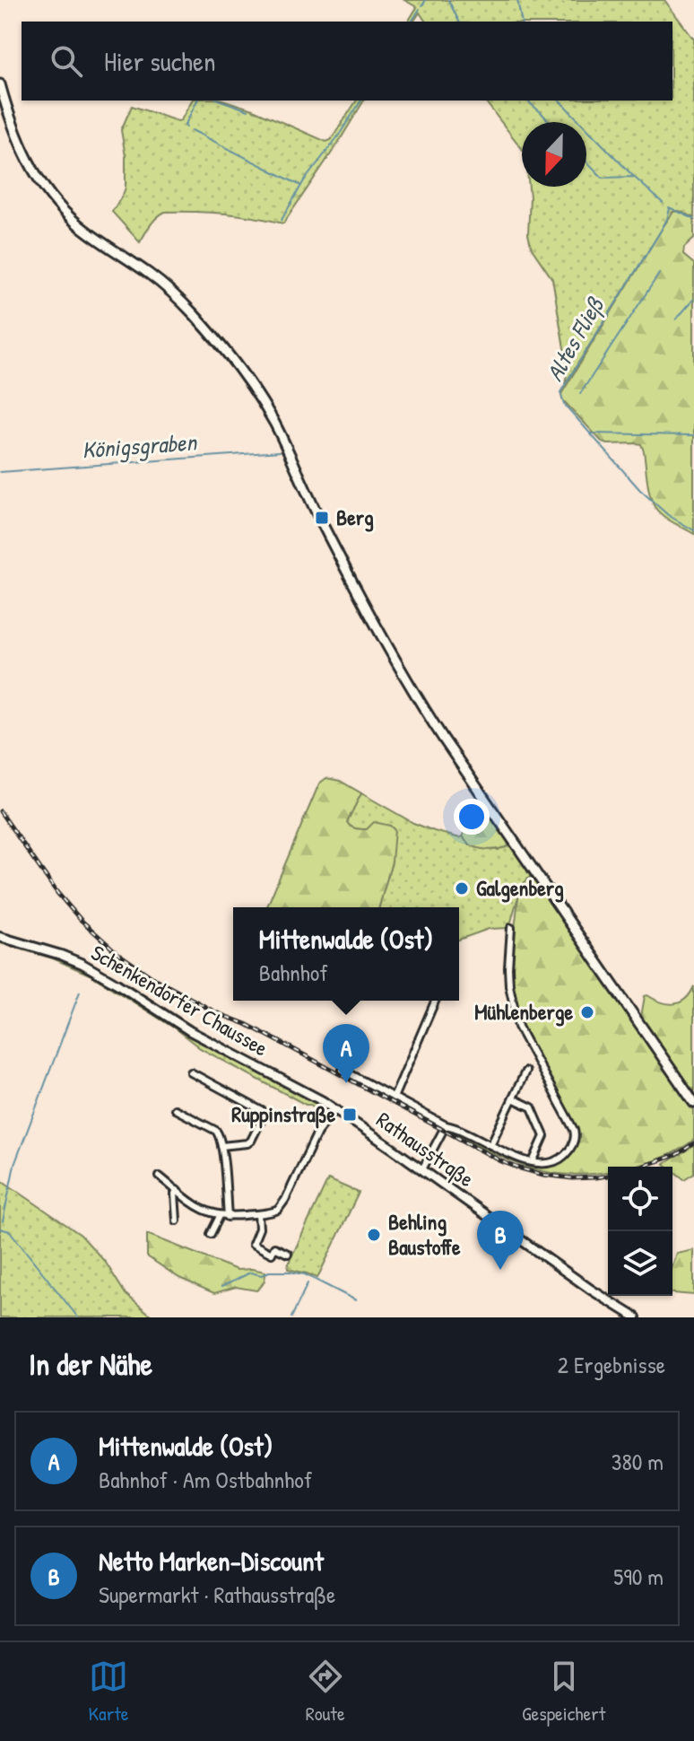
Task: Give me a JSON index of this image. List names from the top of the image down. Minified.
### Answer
{"streets":{"main road":["Schenkendorfer Chaussee","Rathausstraße"]},"crossings":[["Schenkendorfer Chaussee","Rathausstraße"]],"water":["Altes Fließ","Königsgraben"],"places":{"transit":["Berg","Ruppinstraße"],"other":["Galgenberg","Mühlenberge","Behling Baustoffe"]},"north":"bottom","page":{"search":"Hier suchen","popup":["Mittenwalde (Ost)","Bahnhof"],"pins":["A","B"],"heading":["In der Nähe","2 Ergebnisse"],"list":[{"mark":"A","name":"Mittenwalde (Ost)","note":"Bahnhof · Am Ostbahnhof","value":"380 m"},{"mark":"B","name":"Netto Marken-Discount","note":"Supermarkt · Rathausstraße","value":"590 m"}],"nav":["Karte","Route","Gespeichert"]}}
